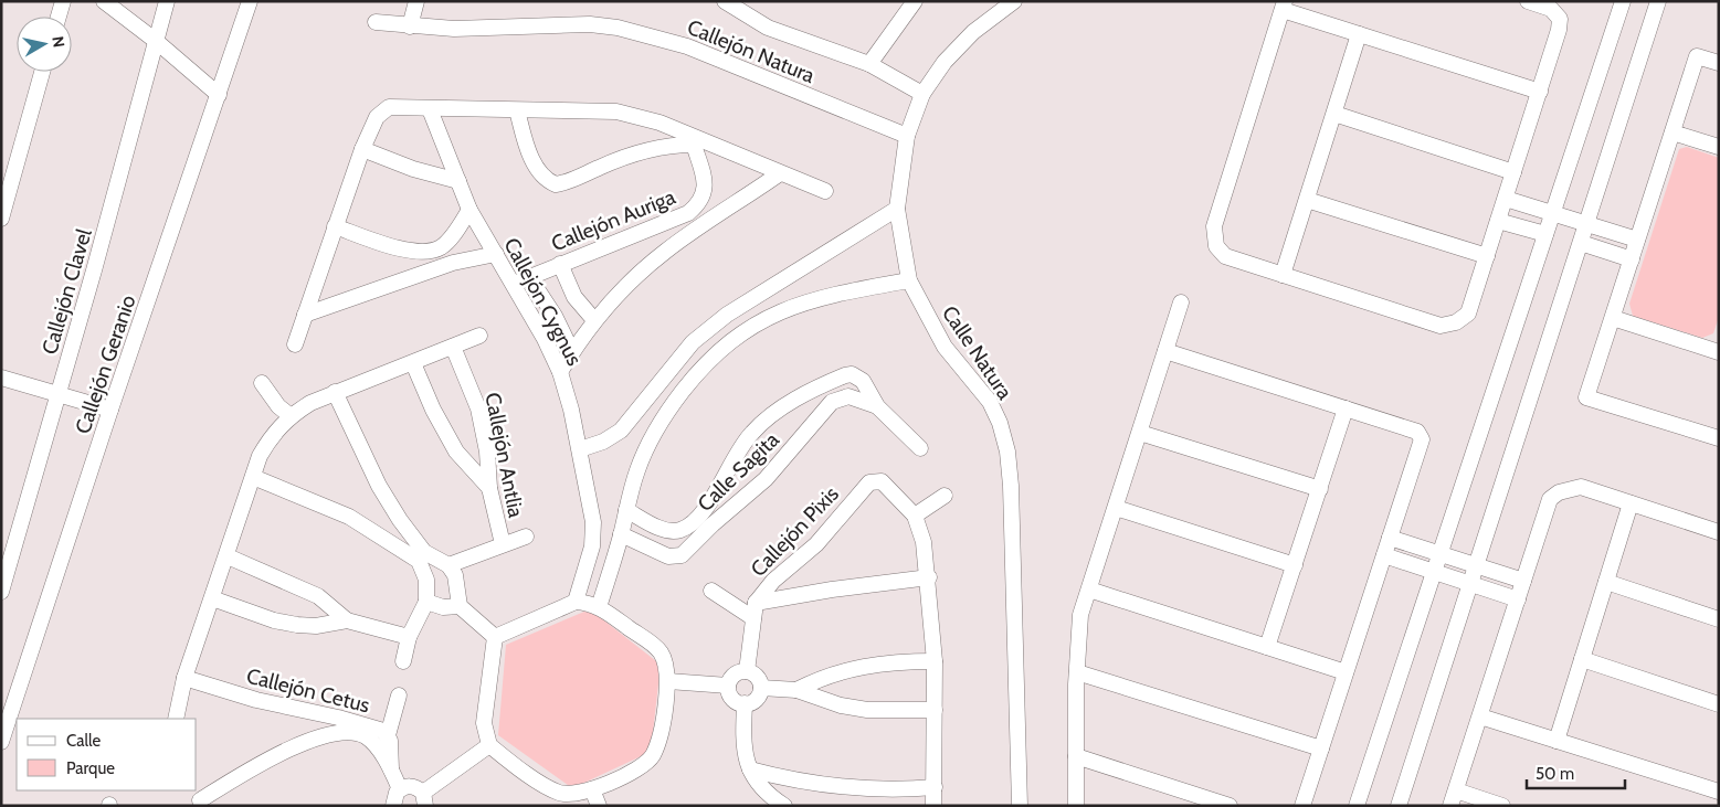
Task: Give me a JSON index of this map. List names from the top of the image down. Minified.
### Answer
{"streets":{"street":["Callejón Natura","Callejón Auriga","Callejón Clavel","Callejón Cygnus","Calle Natura","Callejón Geranio","Callejón Antlia","Calle Sagita","Callejón Pixis","Callejón Cetus"]},"crossings":[["Callejón Natura","Calle Natura"],["Callejón Auriga","Callejón Cygnus"]],"legend":["Calle","Parque"],"scale_bar":"50 m","north":"right"}
